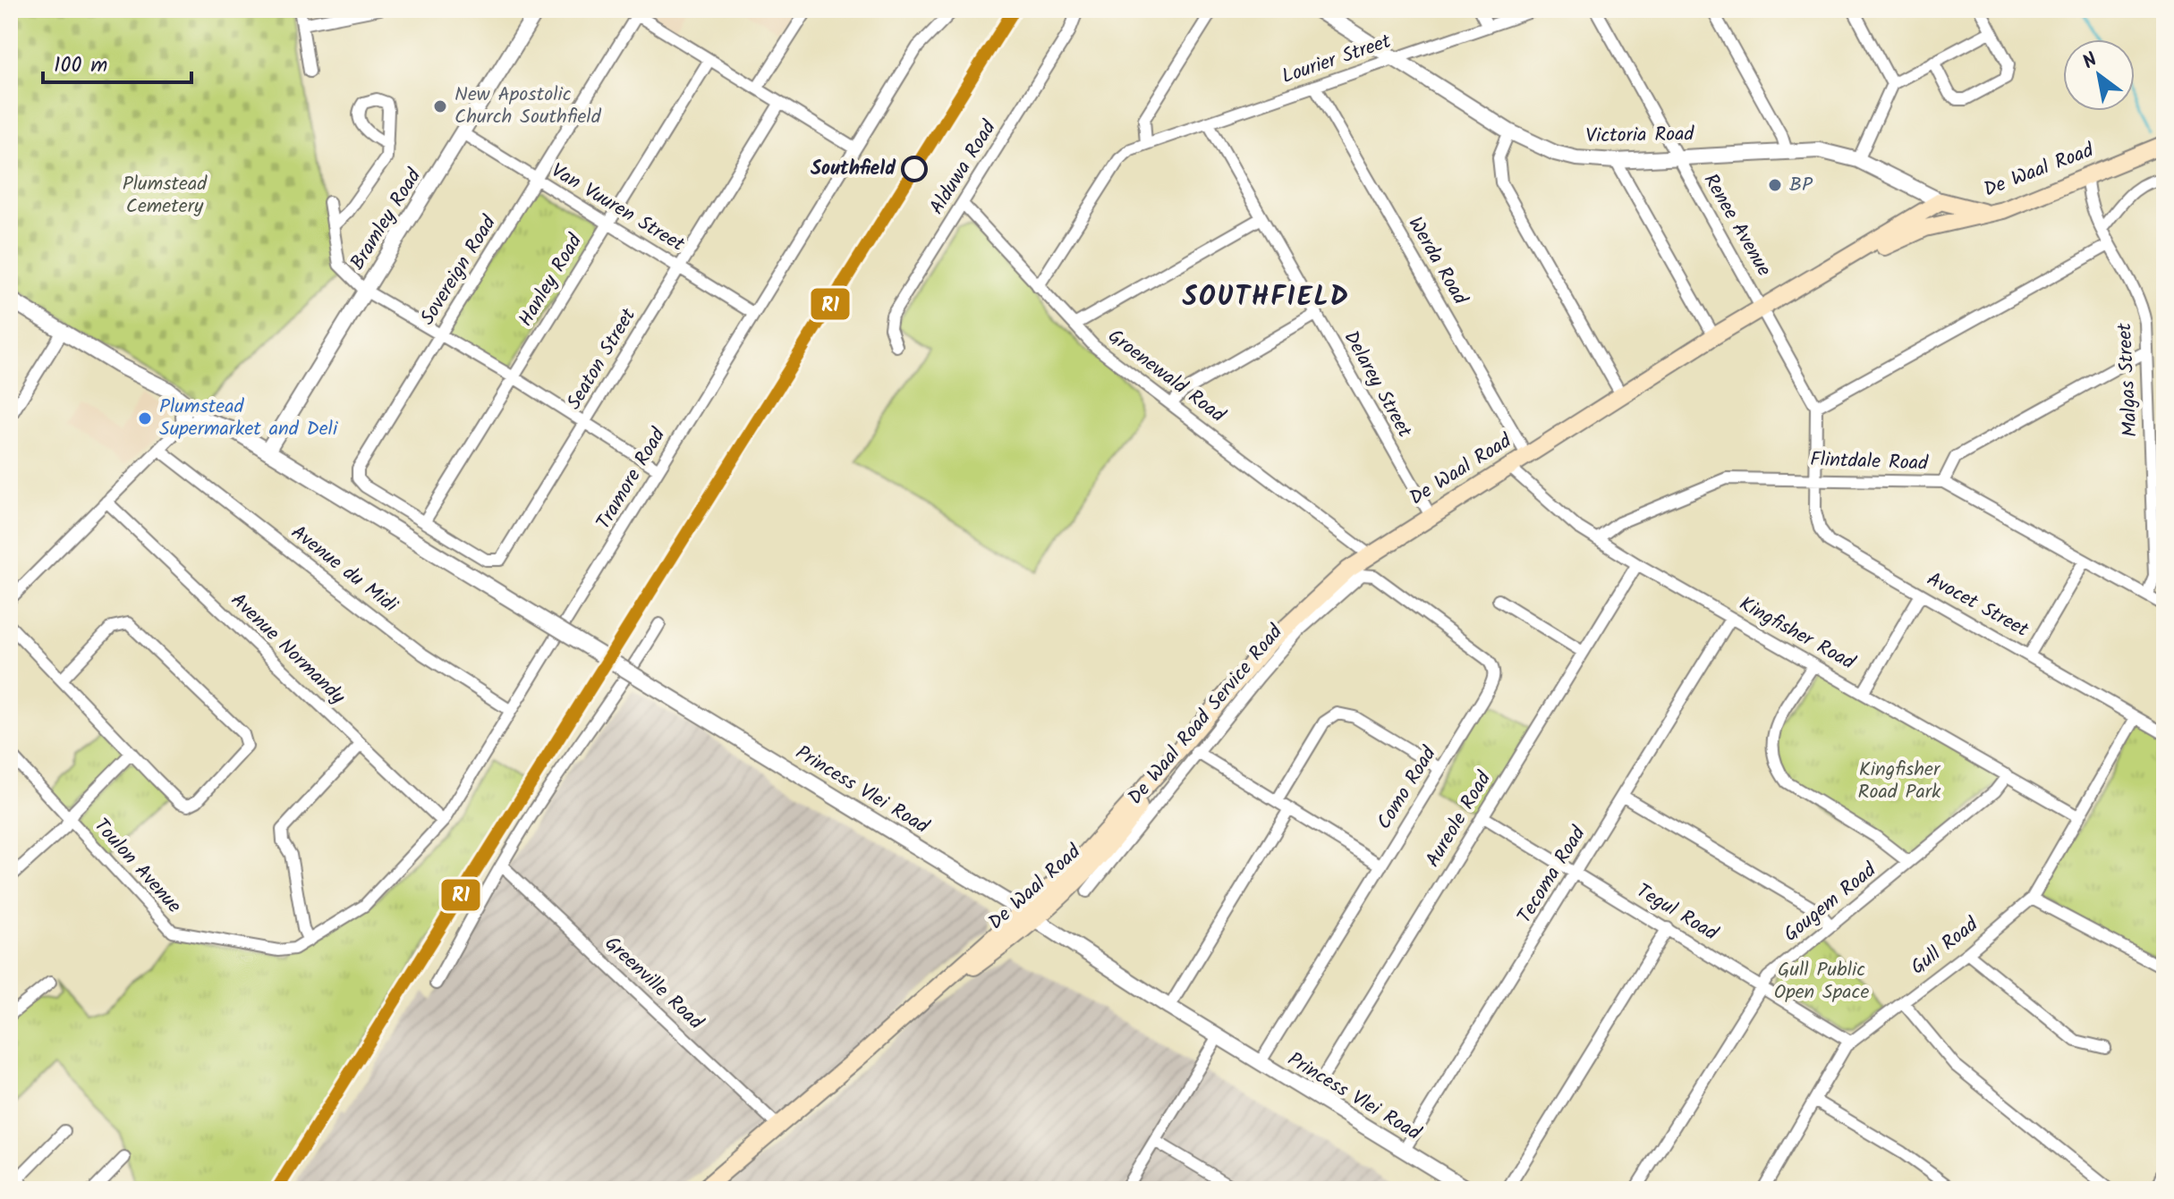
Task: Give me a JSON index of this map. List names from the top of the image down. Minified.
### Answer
{"streets":{"main road":["Victoria Road","De Waal Road"],"street":["Lourier Street","Alduwa Road","Van Vuuren Street","Bramley Road","Renee Avenue","Werda Road","Sovereign Road","Hanley Road","Seaton Street","Groenewald Road","Malgas Street","Delarey Street","Flintdale Road","Tramore Road","Avenue du Midi","Avocet Street","Kingfisher Road","Avenue Normandy","De Waal Road Service Road","Como Road","Princess Vlei Road","Aureole Road","Toulon Avenue","Tecoma Road","Gougem Road","Tegul Road","Gull Road","Greenville Road"]},"crossings":[["Lourier Street","Victoria Road"],["Lourier Street","Werda Road"],["Lourier Street","Groenewald Road"],["Lourier Street","Delarey Street"],["Victoria Road","De Waal Road"],["Victoria Road","Renee Avenue"],["Alduwa Road","Groenewald Road"],["De Waal Road","Renee Avenue"],["De Waal Road","Werda Road"],["De Waal Road","Groenewald Road"],["De Waal Road","Malgas Street"],["De Waal Road","Delarey Street"],["De Waal Road","Kingfisher Road"],["De Waal Road","De Waal Road Service Road"],["De Waal Road","Princess Vlei Road"],["De Waal Road","Greenville Road"],["Van Vuuren Street","Bramley Road"],["Van Vuuren Street","Sovereign Road"],["Van Vuuren Street","Hanley Road"],["Van Vuuren Street","Seaton Street"],["Van Vuuren Street","Tramore Road"],["Bramley Road","Princess Vlei Road"],["Renee Avenue","Avocet Street"],["Sovereign Road","Hanley Road"],["Sovereign Road","Seaton Street"],["Hanley Road","Seaton Street"],["Malgas Street","Flintdale Road"],["Flintdale Road","Avocet Street"],["Flintdale Road","Kingfisher Road"],["Tramore Road","Avenue du Midi"],["Tramore Road","Avenue Normandy"],["Tramore Road","Toulon Avenue"],["Avocet Street","Gull Road"],["Kingfisher Road","Aureole Road"],["Kingfisher Road","Tecoma Road"],["Kingfisher Road","Gougem Road"],["Kingfisher Road","Gull Road"],["De Waal Road Service Road","Como Road"],["Como Road","Princess Vlei Road"],["Princess Vlei Road","Aureole Road"],["Princess Vlei Road","Tecoma Road"],["Aureole Road","Tegul Road"],["Tecoma Road","Tegul Road"],["Gougem Road","Tegul Road"],["Tegul Road","Gull Road"]],"districts":["SOUTHFIELD"],"parks":["Plumstead Cemetery","Kingfisher Road Park","Gull Public Open Space"],"places":["New Apostolic Church Southfield","Southfield","BP","Plumstead Supermarket and Deli"],"lines":["transit line R1"],"scale_bar":"100 m","north":"top left"}
